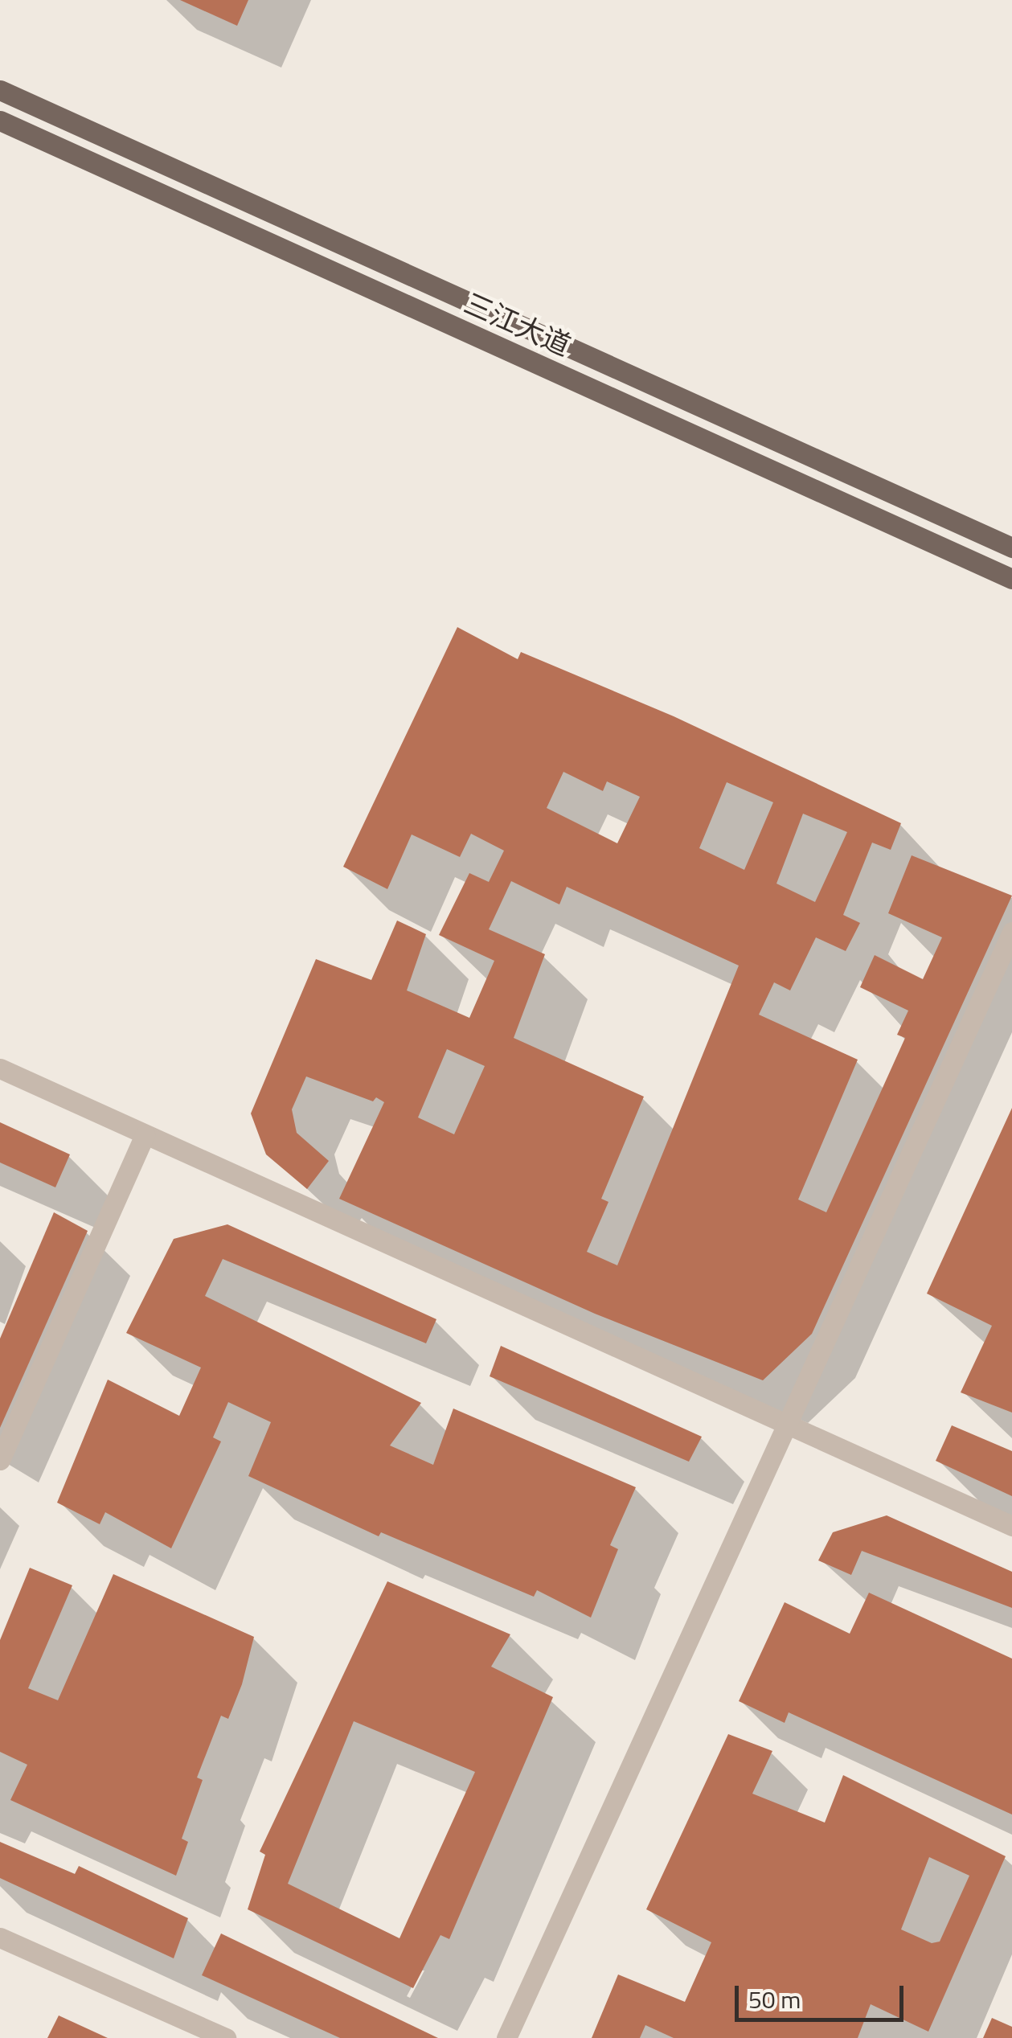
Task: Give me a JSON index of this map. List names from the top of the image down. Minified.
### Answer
{"streets":{"main road":["三江大道"]},"scale_bar":"50 m"}
